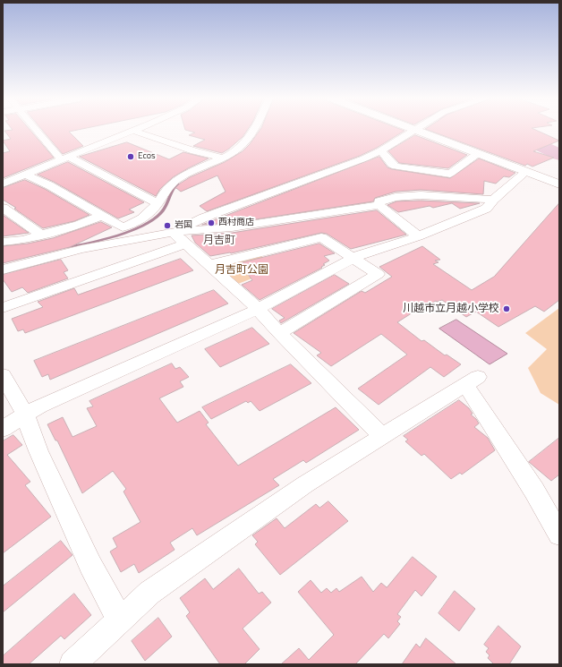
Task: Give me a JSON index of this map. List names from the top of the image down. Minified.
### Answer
{"districts":["月吉町"],"parks":["月吉町公園"],"places":["Ecos","西村商店","岩国","川越市立月越小学校"]}
